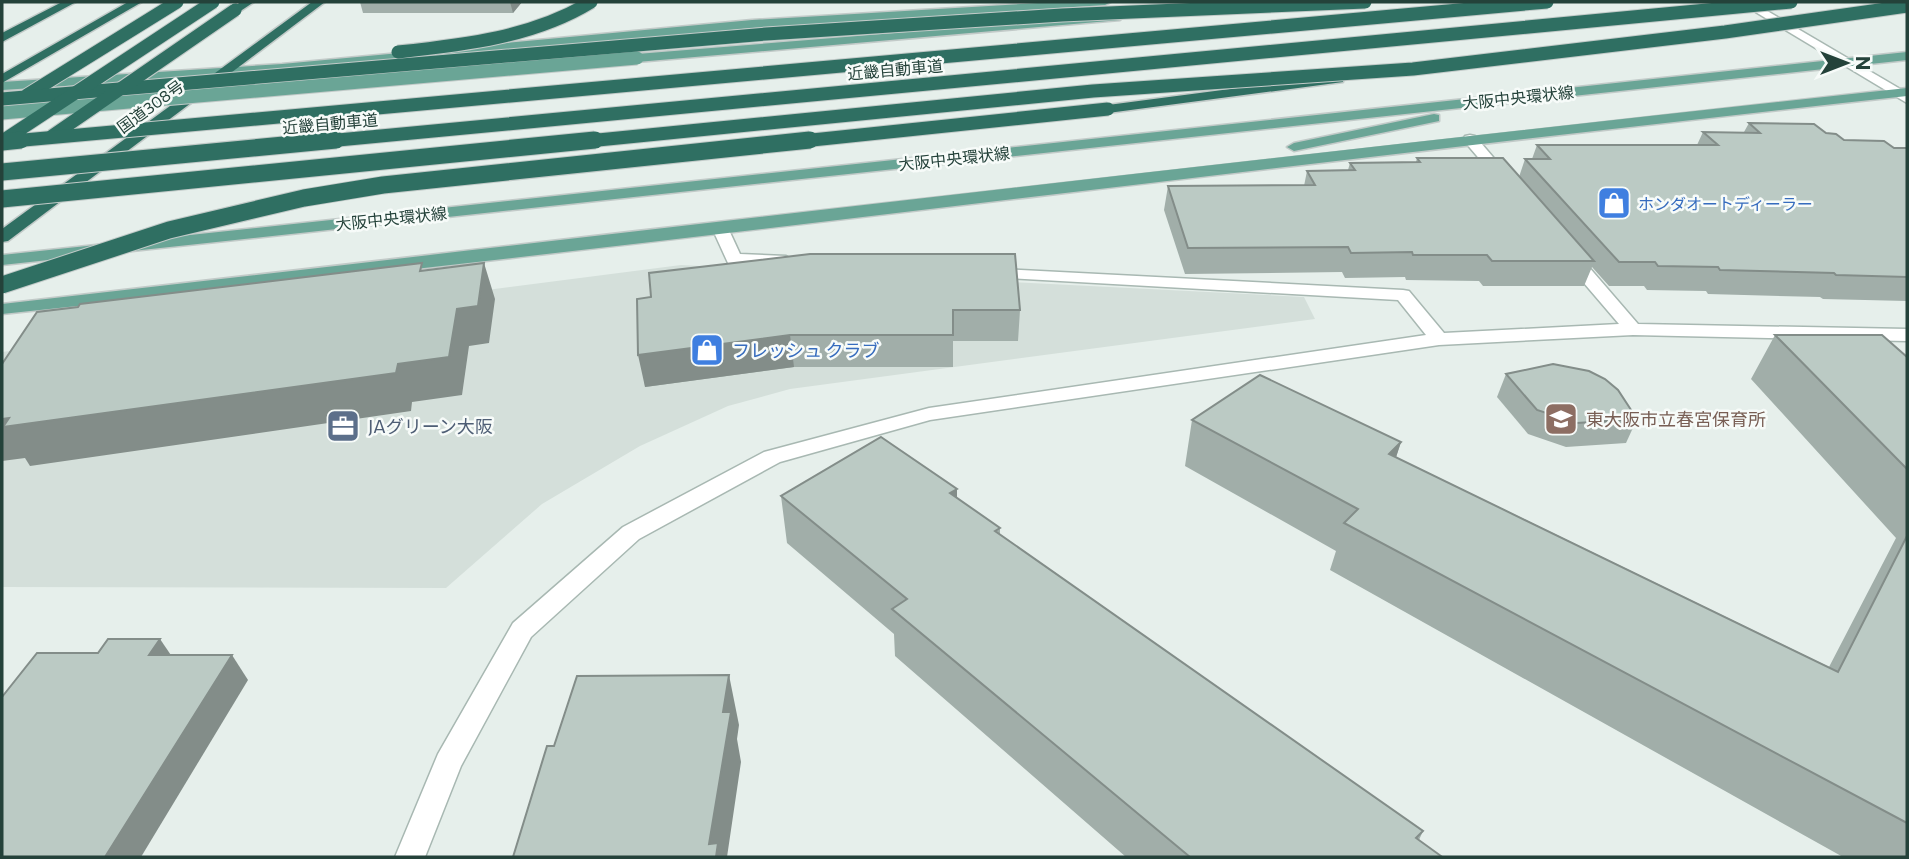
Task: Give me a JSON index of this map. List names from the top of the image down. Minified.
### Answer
{"streets":{"highway":["近畿自動車道","国道308号"],"main road":["大阪中央環状線"]},"places":{"shop":["ホンダオートディーラー","フレッシュ クラブ"],"school or university":["東大阪市立春宮保育所"],"office":["JAグリーン大阪"]},"north":"right"}
